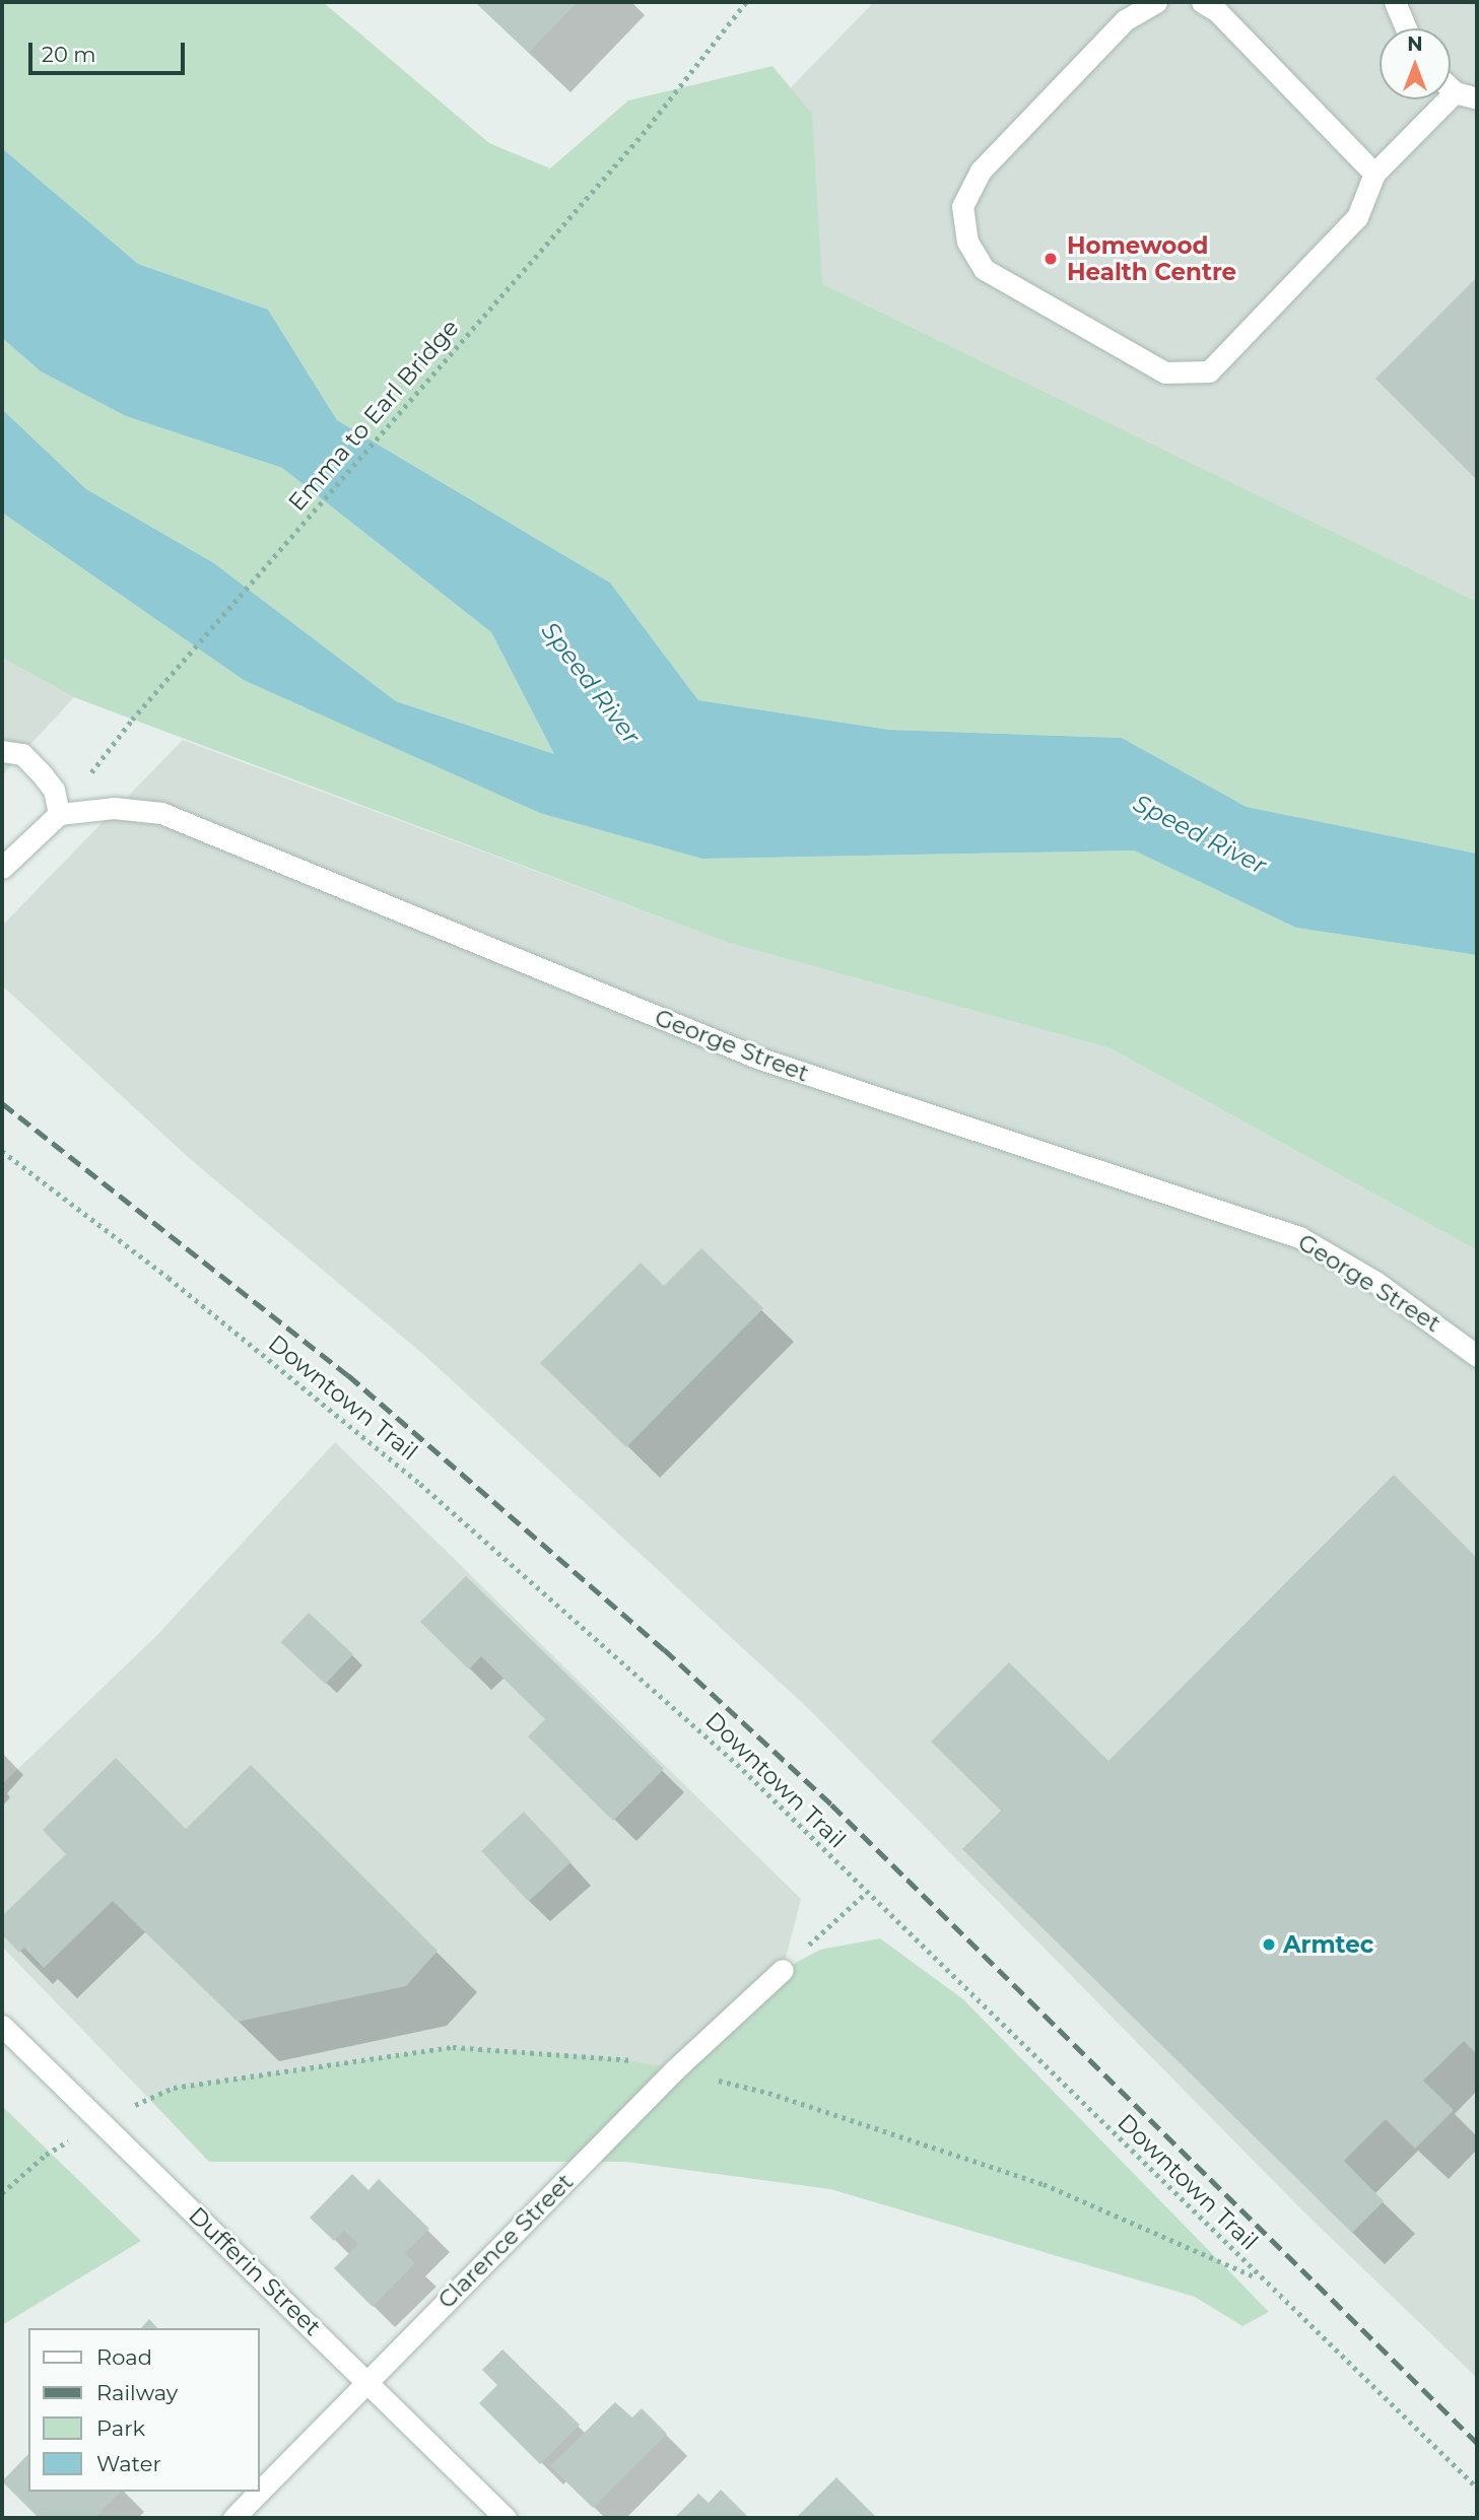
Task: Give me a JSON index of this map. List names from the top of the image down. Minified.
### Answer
{"streets":{"street":["George Street","Clarence Street","Dufferin Street"],"path":["Emma to Earl Bridge","Downtown Trail"]},"crossings":[["Emma to Earl Bridge","George Street"],["Clarence Street","Dufferin Street"]],"water":["Speed River"],"places":["Homewood Health Centre","Armtec"],"legend":["Road","Railway","Park","Water"],"scale_bar":"20 m","north":"top"}
